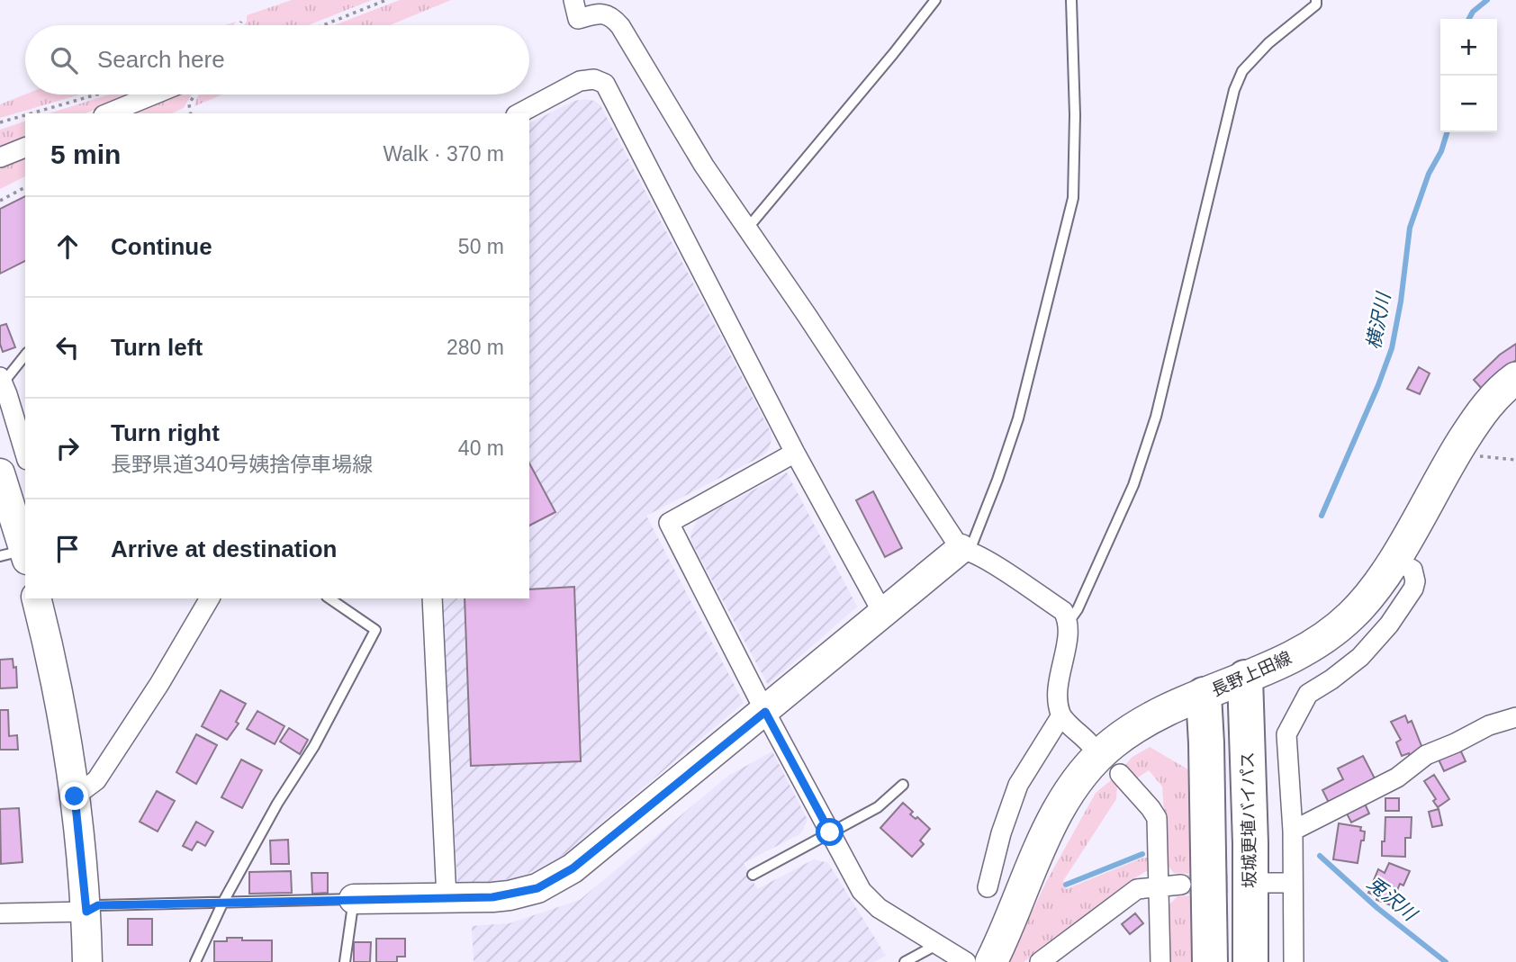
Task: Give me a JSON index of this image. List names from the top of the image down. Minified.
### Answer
{"streets":{"highway":["坂城更埴バイパス"],"main road":["長野上田線"]},"crossings":[["長野上田線","坂城更埴バイパス"]],"water":["横沢川","兎沢川"],"page":{"map_buttons":["+","−"],"search":"Search here","heading":["5 min","Walk · 370 m"],"list":[["Continue","50 m"],["Turn left","280 m"],["Turn right","長野県道340号姨捨停車場線","40 m"],"Arrive at destination"]}}
